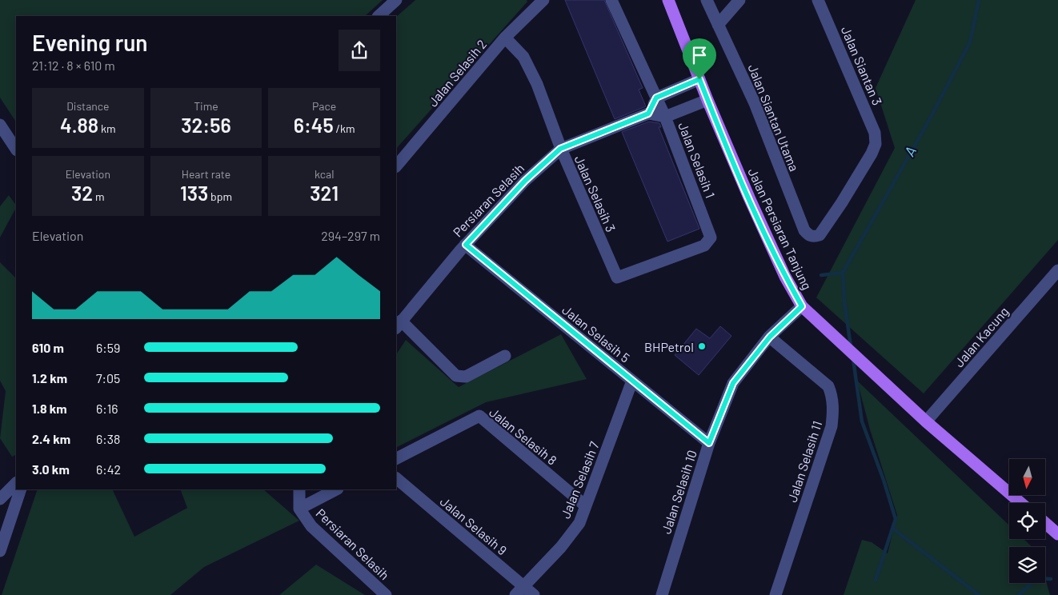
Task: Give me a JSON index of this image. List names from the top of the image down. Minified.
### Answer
{"streets":{"main road":["Jalan Persiaran Tanjung"],"street":["Jalan Siantan 3","Jalan Selasih 2","Jalan Siantan Utama","Jalan Selasih 1","Jalan Selasih 3","Persiaran Selasih","Jalan Selasih 5","Jalan Kacung","Jalan Selasih 8","Jalan Selasih 11","Jalan Selasih 7","Jalan Selasih 10","Jalan Selasih 9"]},"crossings":[["Jalan Siantan 3","Jalan Siantan Utama"],["Jalan Selasih 2","Jalan Selasih 3"],["Jalan Selasih 1","Jalan Selasih 3"],["Jalan Selasih 3","Persiaran Selasih"],["Persiaran Selasih","Jalan Selasih 5"],["Jalan Persiaran Tanjung","Jalan Kacung"],["Jalan Persiaran Tanjung","Jalan Selasih 10"],["Jalan Selasih 5","Jalan Selasih 7"],["Jalan Selasih 5","Jalan Selasih 10"],["Jalan Selasih 8","Jalan Selasih 7"],["Jalan Selasih 11","Jalan Selasih 10"],["Jalan Selasih 7","Jalan Selasih 9"]],"water":["A"],"places":["BHPetrol"],"north":"bottom","page":{"heading":["Evening run","21:12 · 8 × 610 m"],"stats":[["Distance","4.88 km"],["Time","32:56"],["Pace","6:45 /km"],["Elevation","32 m"],["Heart rate","133 bpm"],["kcal","321"]],"chart":["Elevation","294–297 m"],"list":[{"name":"610 m","note":"6:59"},{"name":"1.2 km","note":"7:05"},{"name":"1.8 km","note":"6:16"},{"name":"2.4 km","note":"6:38"},{"name":"3.0 km","note":"6:42"}]}}
